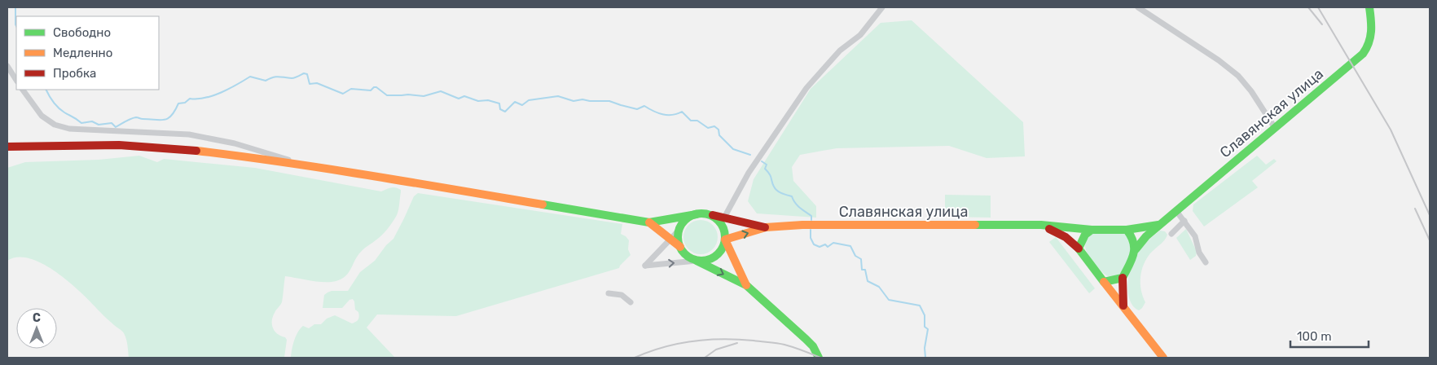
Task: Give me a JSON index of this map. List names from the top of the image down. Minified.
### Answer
{"streets":{"main road":["Славянская улица"]},"legend":["Свободно","Медленно","Пробка"],"scale_bar":"100 m","north":"top"}
